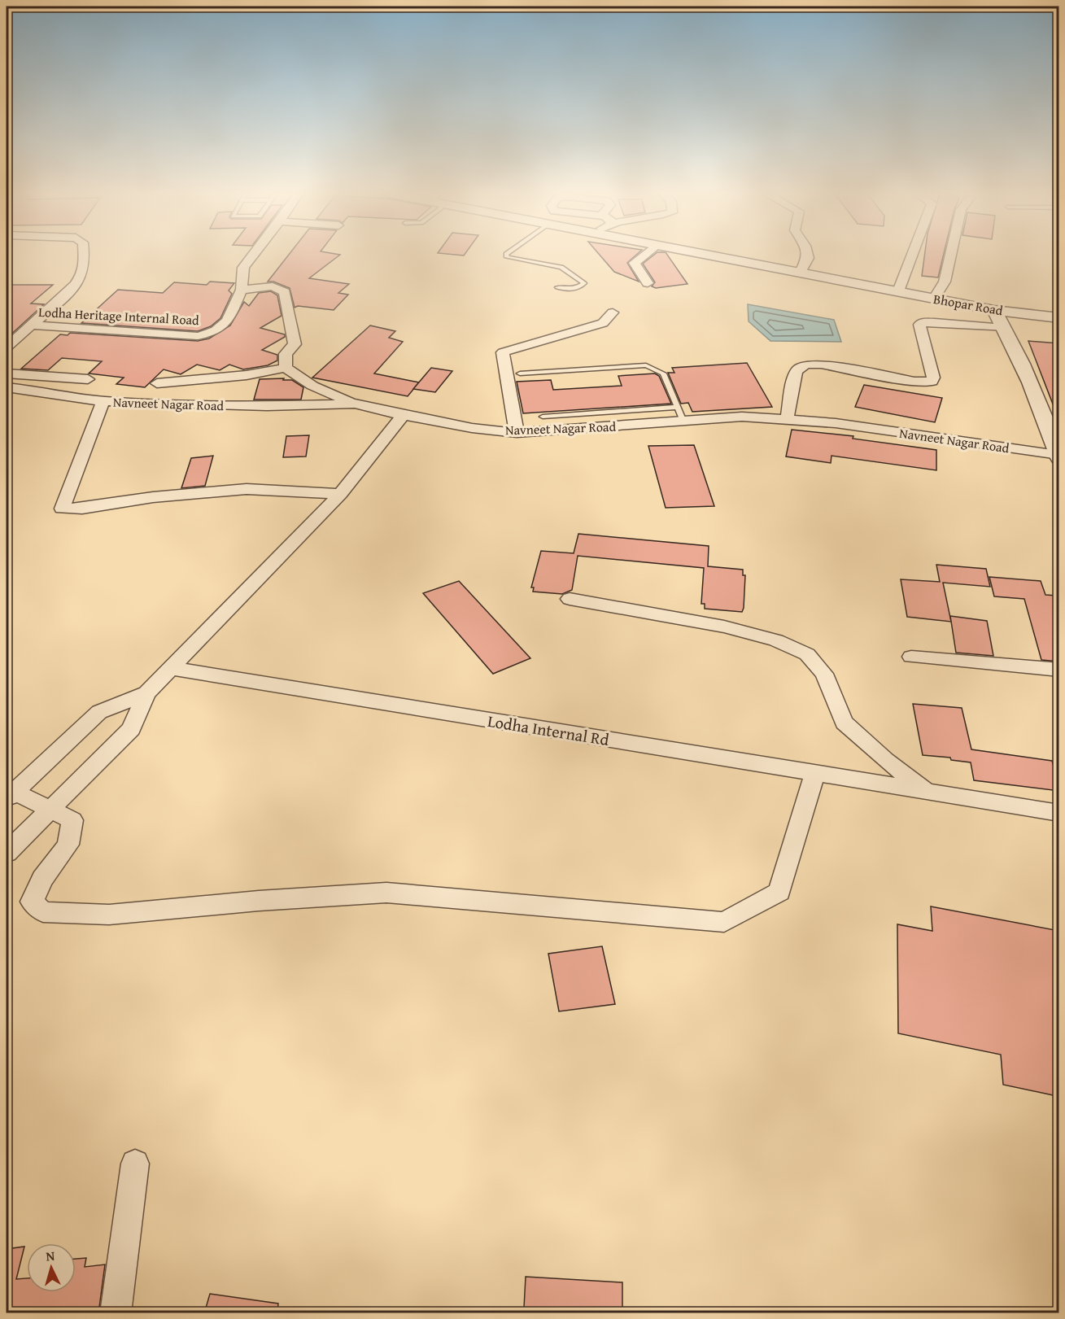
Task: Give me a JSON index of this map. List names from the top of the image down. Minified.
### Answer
{"streets":{"street":["Bhopar Road","Lodha Heritage Internal Road","Navneet Nagar Road","Lodha Internal Rd"]},"north":"top"}
